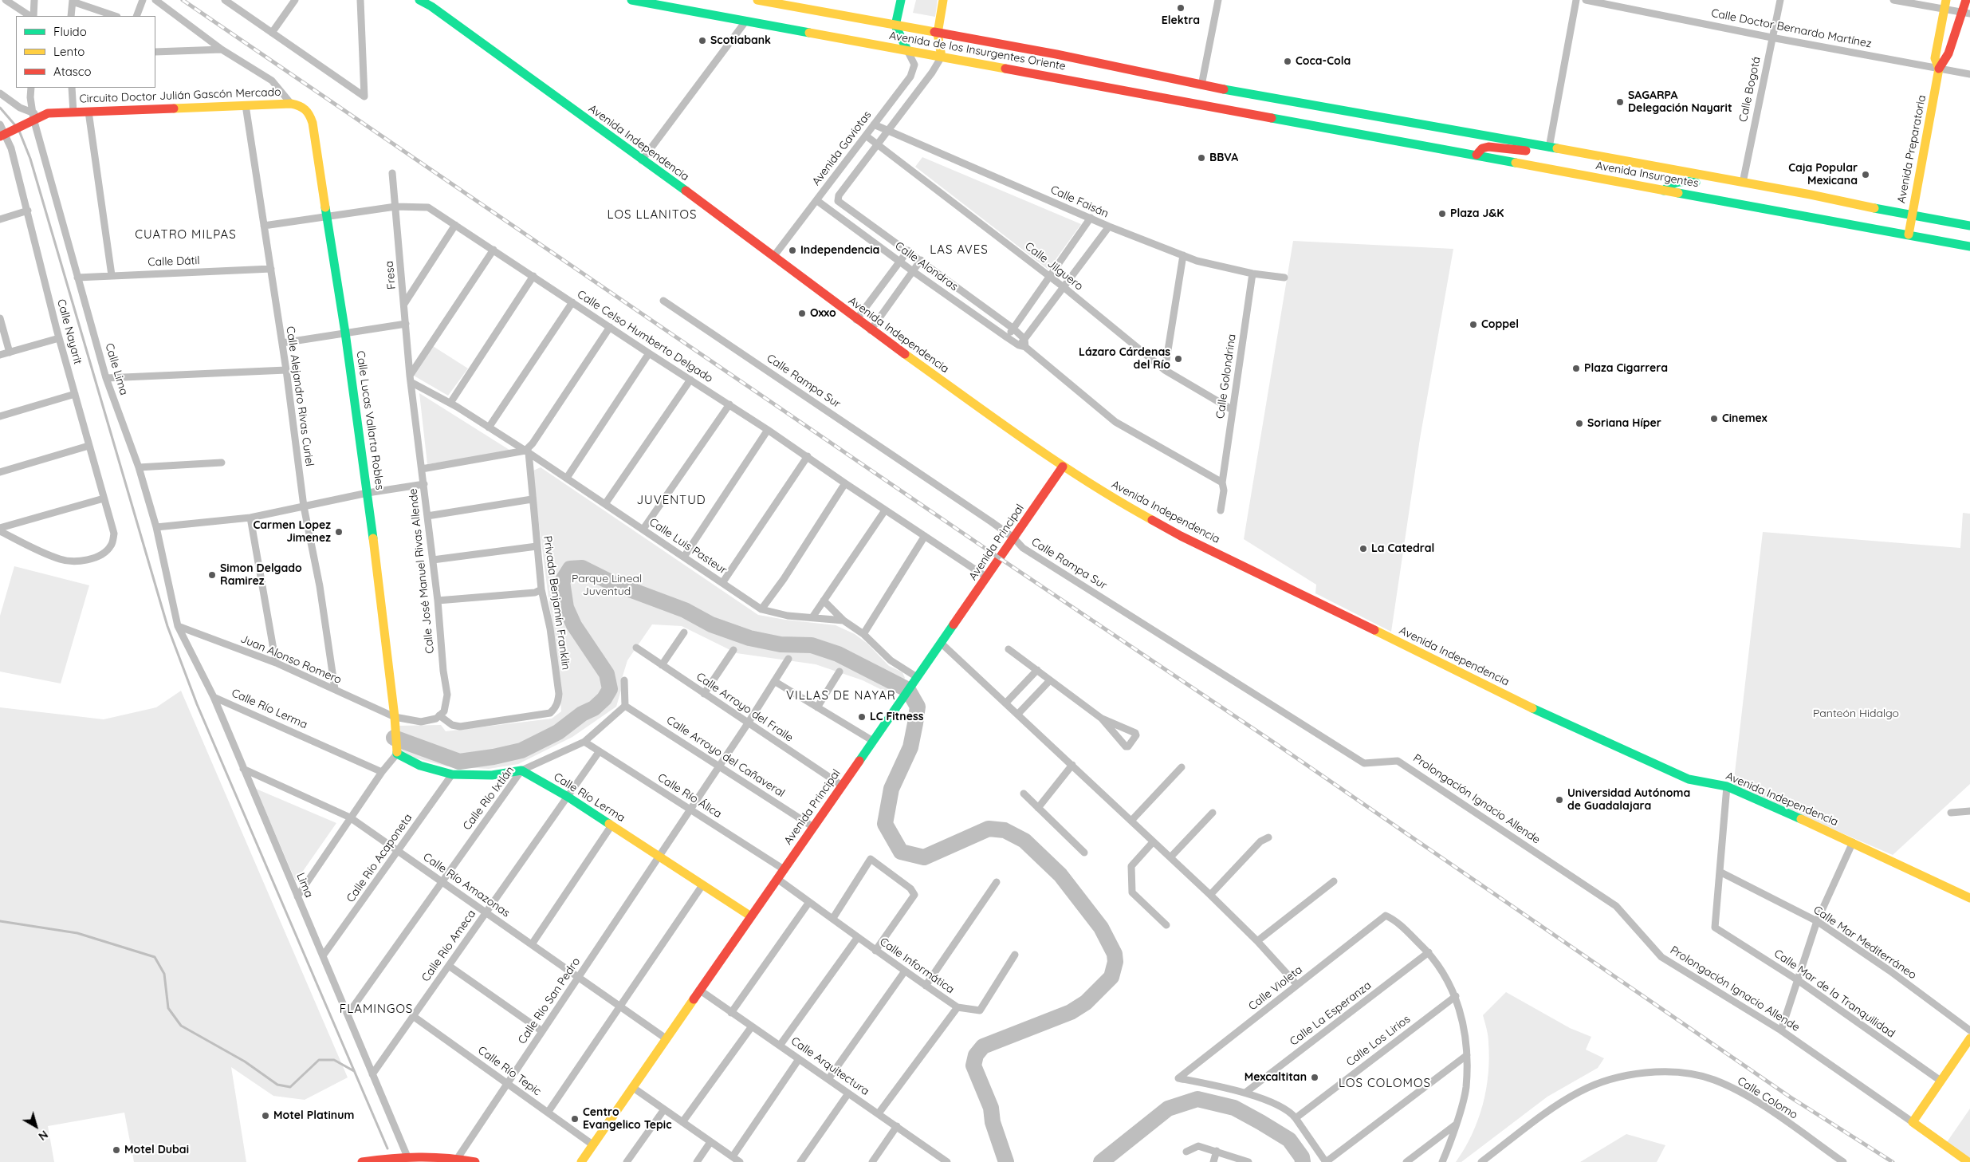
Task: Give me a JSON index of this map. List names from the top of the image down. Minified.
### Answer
{"streets":{"main road":["Avenida de los Insurgentes Oriente","Circuito Doctor Julián Gascón Mercado","Avenida Independencia","Avenida Preparatoria","Avenida Insurgentes","Calle Lucas Vallarta Robles","Avenida Principal","Calle Río Lerma","Prolongación Ignacio Allende"],"street":["Calle Doctor Bernardo Martínez","Calle Bogotá","Avenida Gaviotas","Calle Faisán","Calle Dátil","Calle Alondras","Calle Jilguero","Fresa","Calle Nayarit","Calle Celso Humberto Delgado","Calle Lima","Calle Golondrina","Calle Rampa Sur","Calle Alejandro Rivas Curiel","Calle Luis Pasteur","Calle José Manuel Rivas Allende","Privada Benjamín Franklin","Juan Alonso Romero","Calle Arroyo del Fraile","Calle Arroyo del Cañaveral","Calle Río Álica","Calle Río Ixtlán","Calle Río Acaponeta","Lima","Calle Río Amazonas","Calle Mar Mediterráneo","Calle Río Ameca","Calle Informática","Calle Violeta","Calle Mar de la Tranquilidad","Calle Río San Pedro","Calle La Esperanza","Calle Los Lirios","Calle Arquitectura","Calle Río Tepic","Calle Colomo"]},"crossings":[["Calle Doctor Bernardo Martínez","Calle Bogotá"],["Calle Doctor Bernardo Martínez","Avenida Preparatoria"],["Avenida de los Insurgentes Oriente","Avenida Gaviotas"],["Avenida de los Insurgentes Oriente","Avenida Insurgentes"],["Calle Bogotá","Avenida Insurgentes"],["Circuito Doctor Julián Gascón Mercado","Calle Nayarit"],["Circuito Doctor Julián Gascón Mercado","Calle Lima"],["Circuito Doctor Julián Gascón Mercado","Calle Alejandro Rivas Curiel"],["Circuito Doctor Julián Gascón Mercado","Calle Lucas Vallarta Robles"],["Avenida Independencia","Avenida Gaviotas"],["Avenida Independencia","Avenida Principal"],["Avenida Gaviotas","Calle Faisán"],["Avenida Gaviotas","Calle Alondras"],["Avenida Gaviotas","Calle Jilguero"],["Avenida Preparatoria","Avenida Insurgentes"],["Calle Faisán","Calle Golondrina"],["Calle Dátil","Calle Lima"],["Calle Dátil","Calle Alejandro Rivas Curiel"],["Calle Alondras","Calle Jilguero"],["Calle Alondras","Calle Golondrina"],["Calle Jilguero","Calle Golondrina"],["Fresa","Calle Celso Humberto Delgado"],["Fresa","Calle Luis Pasteur"],["Fresa","Calle José Manuel Rivas Allende"],["Calle Celso Humberto Delgado","Calle Alejandro Rivas Curiel"],["Calle Celso Humberto Delgado","Calle Lucas Vallarta Robles"],["Calle Celso Humberto Delgado","Avenida Principal"],["Calle Lima","Juan Alonso Romero"],["Calle Lima","Lima"],["Calle Rampa Sur","Avenida Principal"],["Calle Rampa Sur","Prolongación Ignacio Allende"],["Calle Alejandro Rivas Curiel","Juan Alonso Romero"],["Calle Lucas Vallarta Robles","Juan Alonso Romero"],["Avenida Principal","Calle Luis Pasteur"],["Avenida Principal","Calle Arroyo del Fraile"],["Avenida Principal","Calle Río Lerma"],["Avenida Principal","Calle Arroyo del Cañaveral"],["Avenida Principal","Calle Río Álica"],["Avenida Principal","Calle Río Amazonas"],["Avenida Principal","Calle Informática"],["Avenida Principal","Calle Arquitectura"],["Avenida Principal","Calle Río Tepic"],["Calle Luis Pasteur","Calle José Manuel Rivas Allende"],["Calle Luis Pasteur","Privada Benjamín Franklin"],["Calle José Manuel Rivas Allende","Privada Benjamín Franklin"],["Juan Alonso Romero","Lima"],["Calle Arroyo del Fraile","Calle Río San Pedro"],["Calle Río Lerma","Calle Río Ixtlán"],["Calle Río Lerma","Lima"],["Calle Río Lerma","Calle Río Ameca"],["Calle Río Lerma","Calle Río San Pedro"],["Calle Arroyo del Cañaveral","Calle Río Ixtlán"],["Calle Arroyo del Cañaveral","Calle Río San Pedro"],["Calle Río Álica","Calle Río Ixtlán"],["Calle Río Álica","Calle Río Ameca"],["Calle Río Álica","Calle Río San Pedro"],["Calle Río Ixtlán","Lima"],["Calle Río Ixtlán","Calle Río Amazonas"],["Calle Río Acaponeta","Lima"],["Calle Río Acaponeta","Calle Río Amazonas"],["Lima","Calle Río Amazonas"],["Lima","Calle Río Ameca"],["Calle Río Amazonas","Calle Río Ameca"],["Calle Río Amazonas","Calle Río San Pedro"],["Calle Mar Mediterráneo","Calle Mar de la Tranquilidad"],["Calle Río Ameca","Calle Río Tepic"],["Calle Informática","Calle Arquitectura"],["Calle Violeta","Calle La Esperanza"],["Calle Río San Pedro","Calle Río Tepic"]],"districts":["LOS LLANITOS","CUATRO MILPAS","LAS AVES","JUVENTUD","VILLAS DE NAYAR","FLAMINGOS","LOS COLOMOS"],"parks":["Parque Lineal Juventud","Panteón Hidalgo"],"places":["Elektra","Scotiabank","Coca-Cola","SAGARPA Delegación Nayarit","BBVA","Caja Popular Mexicana","Plaza J&K","Independencia","Oxxo","Coppel","Lázaro Cárdenas del Río","Plaza Cigarrera","Cinemex","Soriana Híper","Carmen Lopez Jimenez","La Catedral","Simon Delgado Ramirez","LC Fitness","Universidad Autónoma de Guadalajara","Mexcaltitan","Motel Platinum","Centro Evangelico Tepic","Motel Dubai"],"legend":["Fluido","Lento","Atasco"],"north":"bottom right"}
